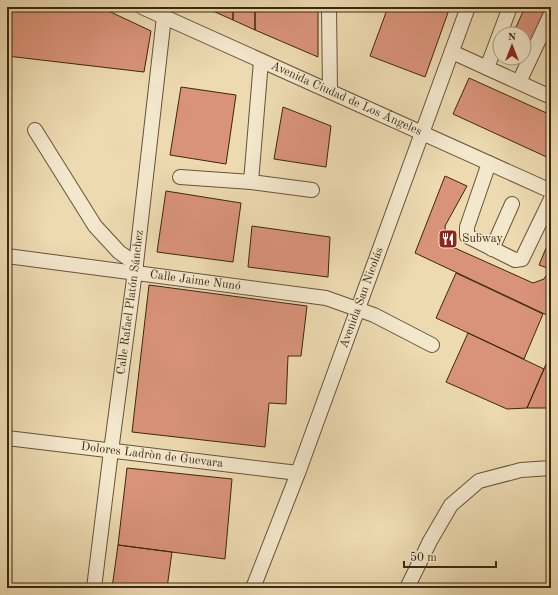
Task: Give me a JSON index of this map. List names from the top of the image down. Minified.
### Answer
{"streets":{"street":["Avenida Ciudad de Los Ángeles","Calle Jaime Nunó","Avenida San Nicolás","Calle Rafael Platón Sánchez","Dolores Ladròn de Guevara"]},"crossings":[["Avenida Ciudad de Los Ángeles","Avenida San Nicolás"],["Avenida Ciudad de Los Ángeles","Calle Rafael Platón Sánchez"],["Calle Jaime Nunó","Avenida San Nicolás"],["Calle Jaime Nunó","Calle Rafael Platón Sánchez"],["Avenida San Nicolás","Dolores Ladròn de Guevara"],["Calle Rafael Platón Sánchez","Dolores Ladròn de Guevara"]],"places":{"restaurant":["Subway"]},"scale_bar":"50 m","north":"top"}
